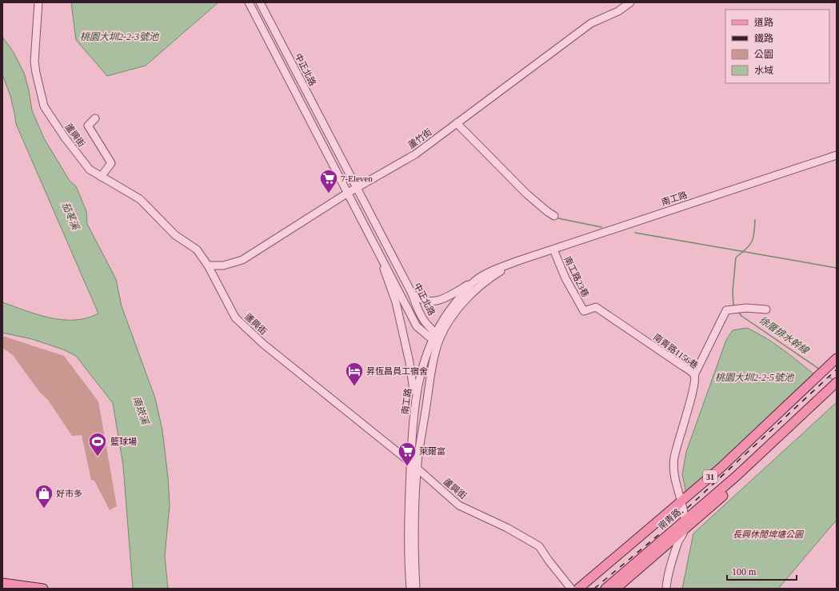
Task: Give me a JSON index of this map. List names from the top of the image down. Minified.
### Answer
{"streets":{"main road":["31","南青路"],"street":["中正北路","蘆興街","蘆竹街","南工路","南工路23巷","南青路1156巷"]},"crossings":[["中正北路","蘆竹街"],["中正北路","南工路"],["蘆興街","蘆竹街"],["蘆興街","南工路"],["南工路","南工路23巷"],["南工路23巷","南青路1156巷"],["南青路1156巷","31"],["南青路1156巷","南青路"],["31","南青路"]],"water":["桃園大圳2-2-3號池","茄苳溪","徐厝排水幹線","桃園大圳2-2-5號池","南崁溪"],"parks":["長興休閒埤塘公園"],"places":{"supermarket":["7-Eleven","萊爾富"],"hotel":["昇恆昌員工宿舍"],"sports":["籃球場"],"shop":["好市多"]},"legend":["道路","鐵路","公園","水域"],"scale_bar":"100 m"}
